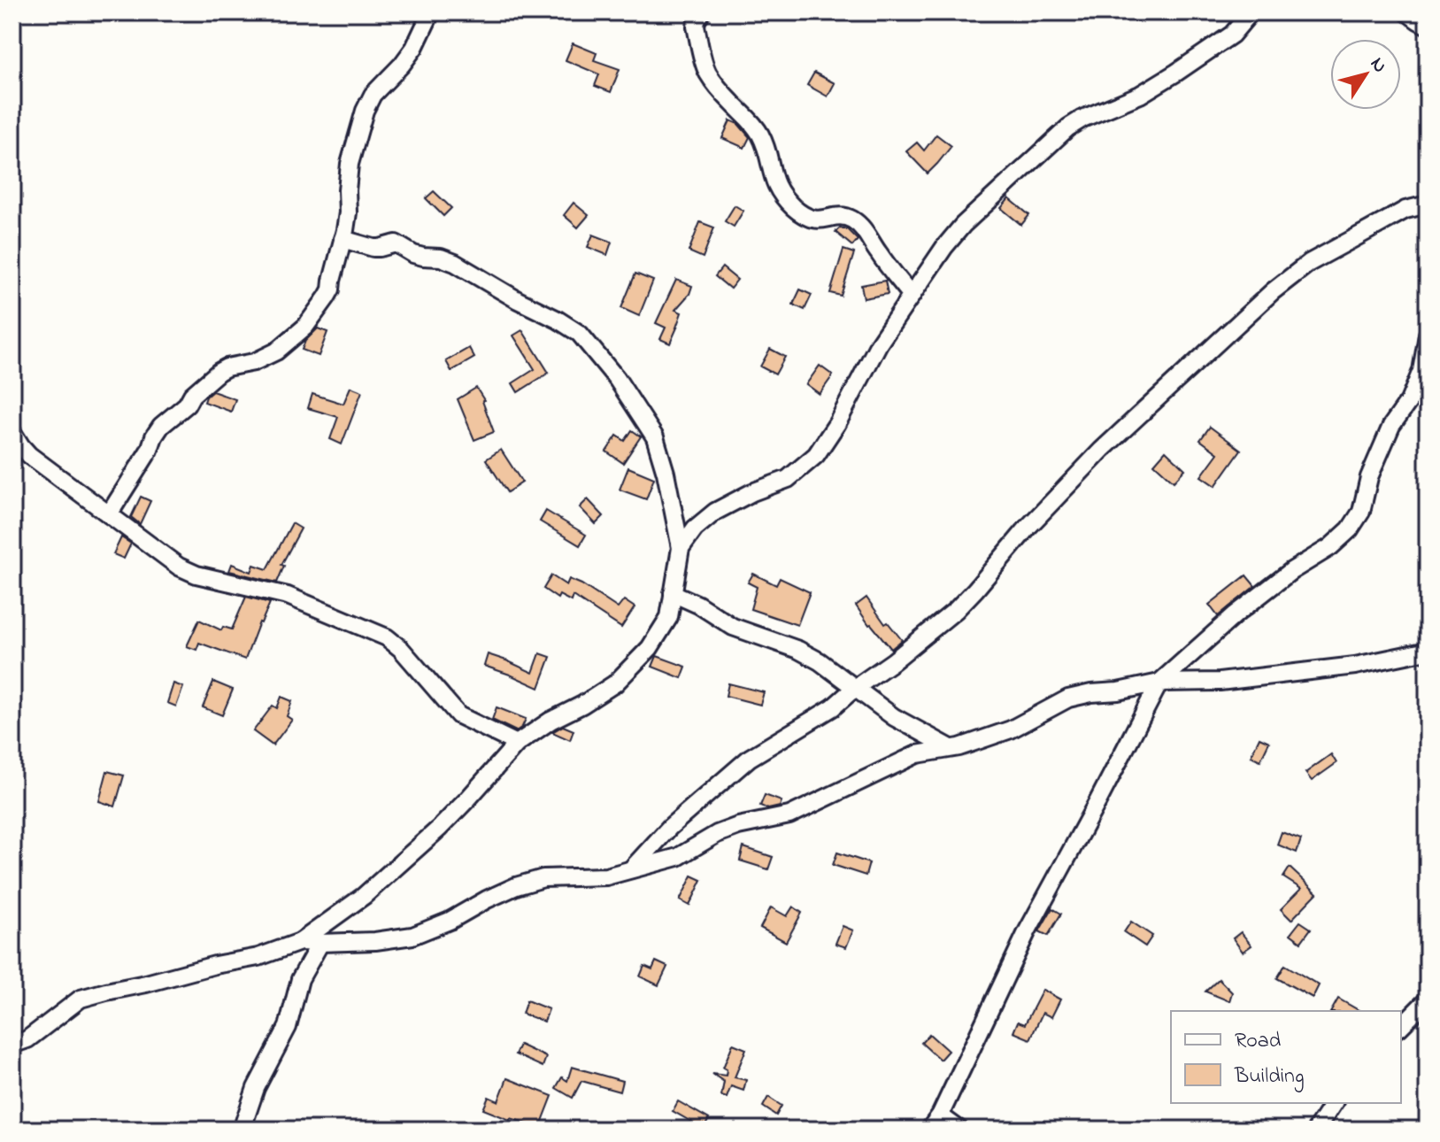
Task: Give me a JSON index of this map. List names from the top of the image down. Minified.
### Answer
{"legend":["Road","Building"],"north":"top right"}
